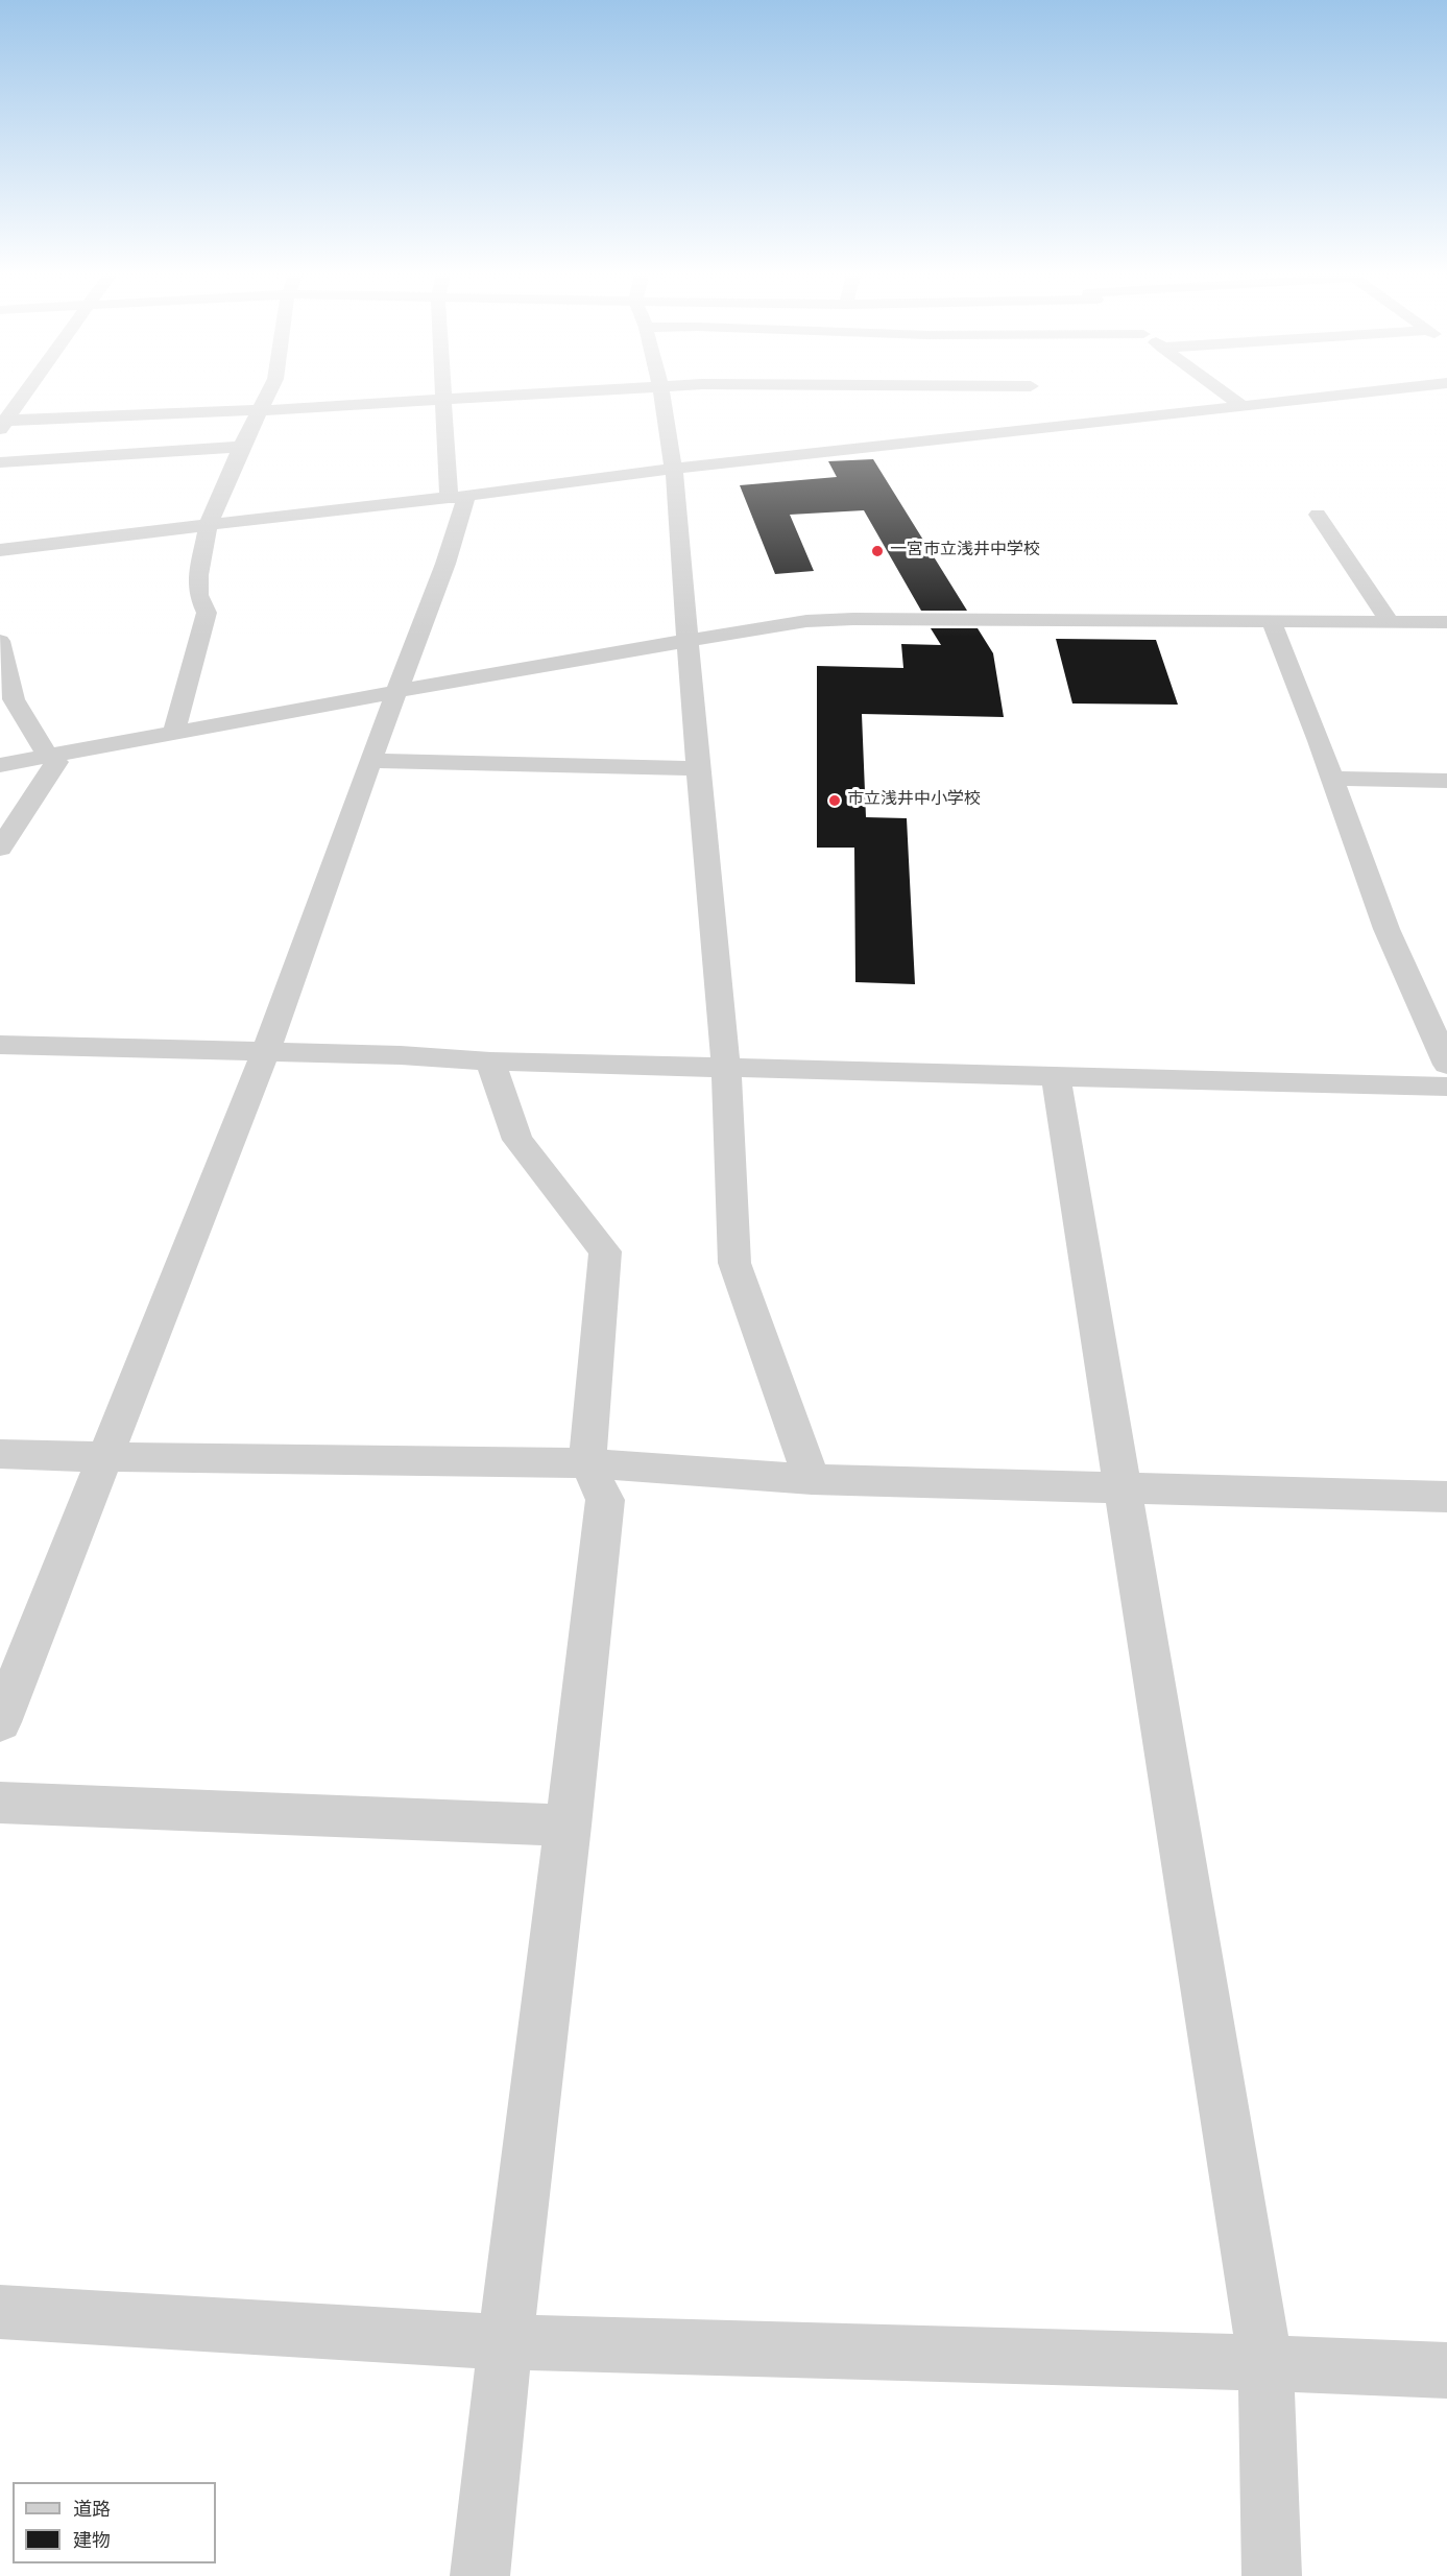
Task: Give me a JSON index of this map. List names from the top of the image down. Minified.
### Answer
{"places":["一宮市立浅井中学校","市立浅井中小学校"],"legend":["道路","建物"]}
